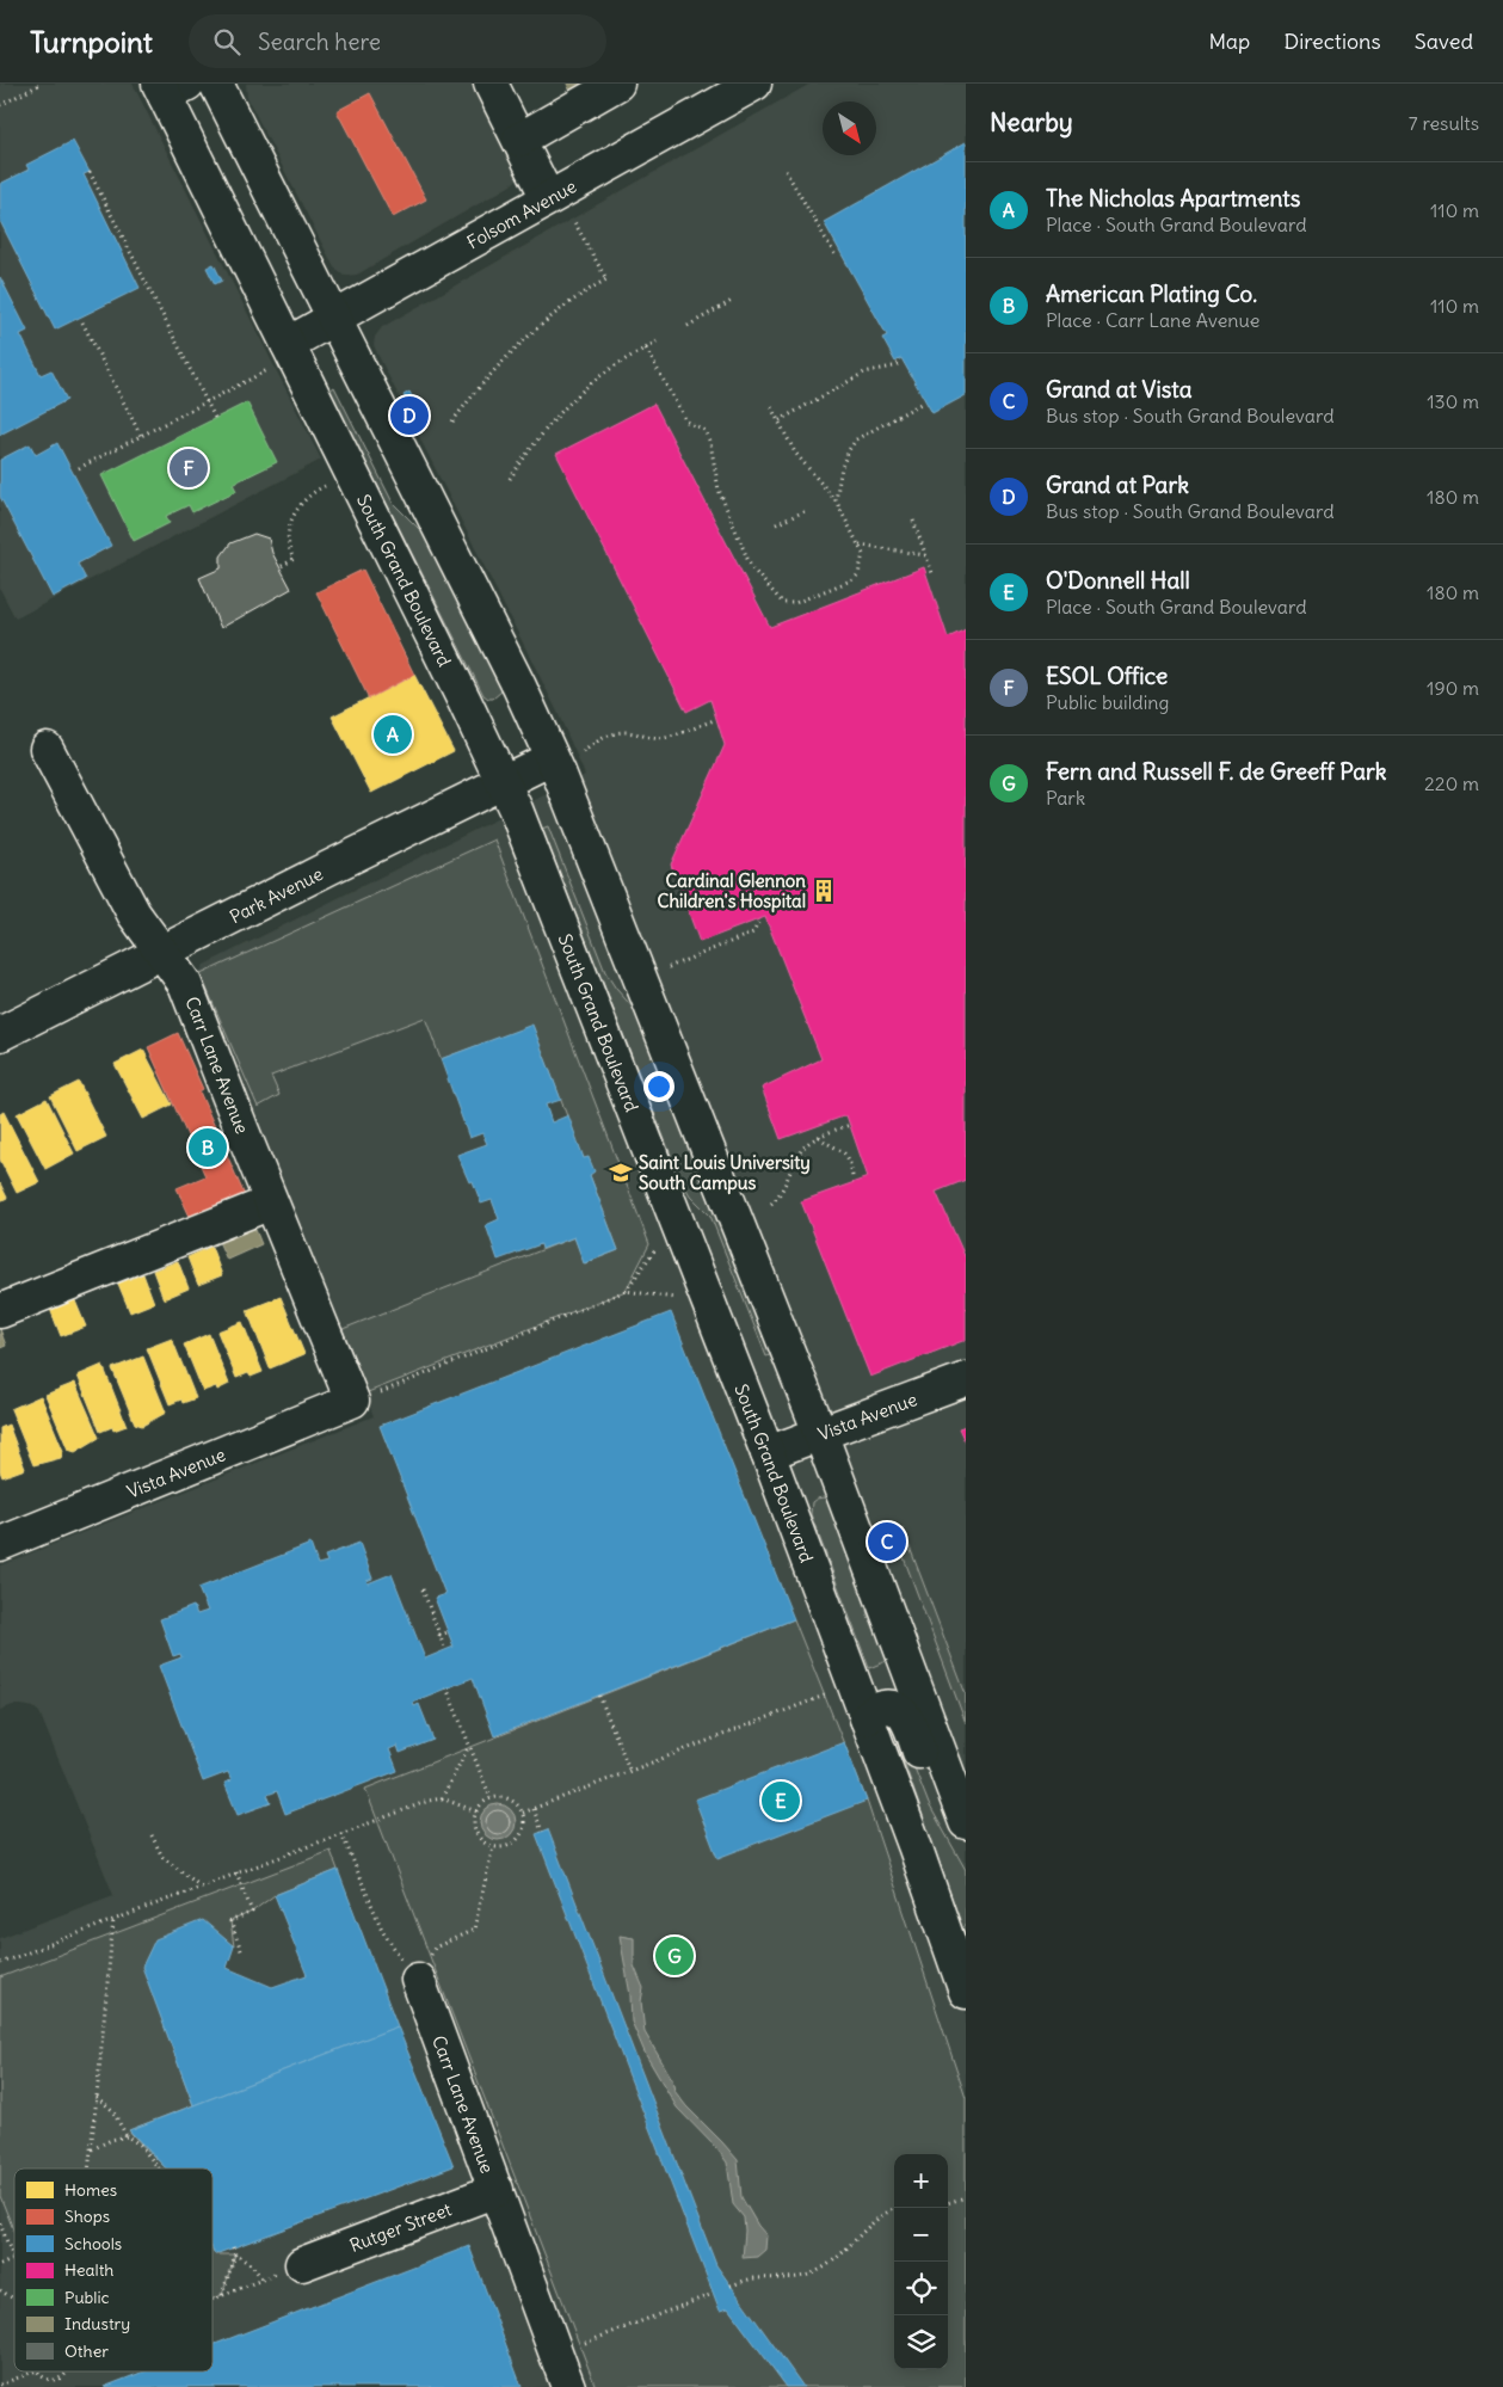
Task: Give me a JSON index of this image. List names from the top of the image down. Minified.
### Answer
{"streets":{"main road":["Folsom Avenue","South Grand Boulevard","Park Avenue","Carr Lane Avenue","Vista Avenue","Rutger Street"]},"crossings":[["Folsom Avenue","South Grand Boulevard"],["South Grand Boulevard","Park Avenue"],["South Grand Boulevard","Vista Avenue"],["Park Avenue","Carr Lane Avenue"],["Carr Lane Avenue","Vista Avenue"],["Carr Lane Avenue","Rutger Street"]],"places":{"building":["Cardinal Glennon Children's Hospital"],"school or university":["Saint Louis University South Campus"]},"legend":["Homes","Shops","Schools","Health","Public","Industry","Other"],"north":"bottom right","page":{"header":"Turnpoint","search":"Search here","nav":["Map","Directions","Saved"],"heading":["Nearby","7 results"],"list":[{"mark":"A","name":"The Nicholas Apartments","note":"Place · South Grand Boulevard","value":"110 m"},{"mark":"B","name":"American Plating Co.","note":"Place · Carr Lane Avenue","value":"110 m"},{"mark":"C","name":"Grand at Vista","note":"Bus stop · South Grand Boulevard","value":"130 m"},{"mark":"D","name":"Grand at Park","note":"Bus stop · South Grand Boulevard","value":"180 m"},{"mark":"E","name":"O'Donnell Hall","note":"Place · South Grand Boulevard","value":"180 m"},{"mark":"F","name":"ESOL Office","note":"Public building","value":"190 m"},{"mark":"G","name":"Fern and Russell F. de Greeff Park","note":"Park","value":"220 m"}],"pins":["D","F","A","B","C","E","G"],"map_buttons":["+","−"]}}
